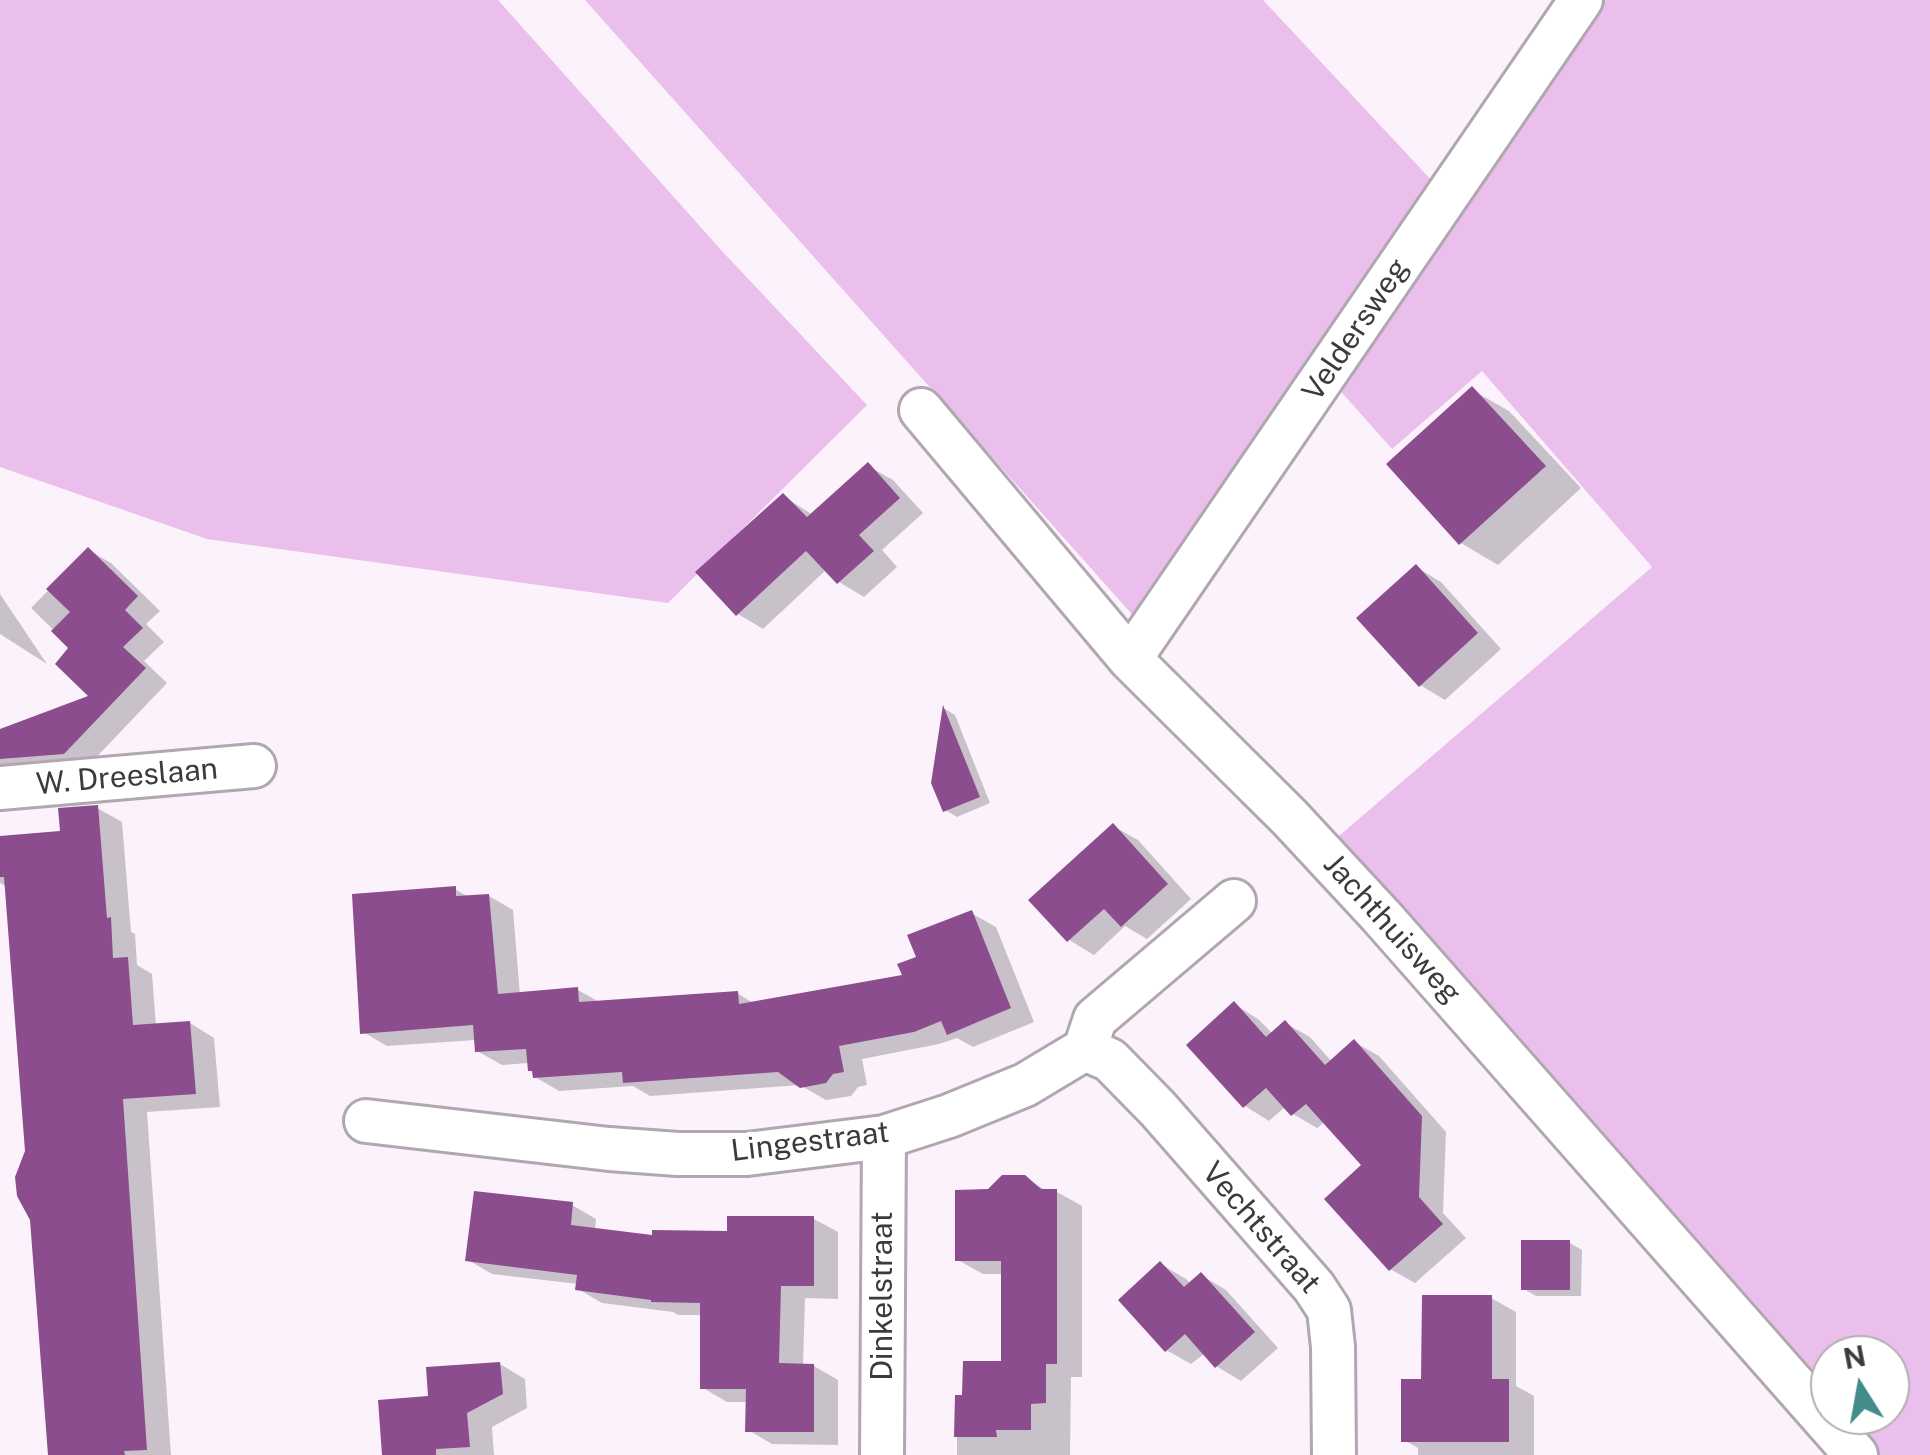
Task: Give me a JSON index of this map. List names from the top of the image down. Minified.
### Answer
{"streets":{"street":["Veldersweg","W. Dreeslaan","Jachthuisweg","Lingestraat","Vechtstraat","Dinkelstraat"]},"crossings":[["Veldersweg","Jachthuisweg"],["Lingestraat","Vechtstraat"],["Lingestraat","Dinkelstraat"]],"north":"top"}
